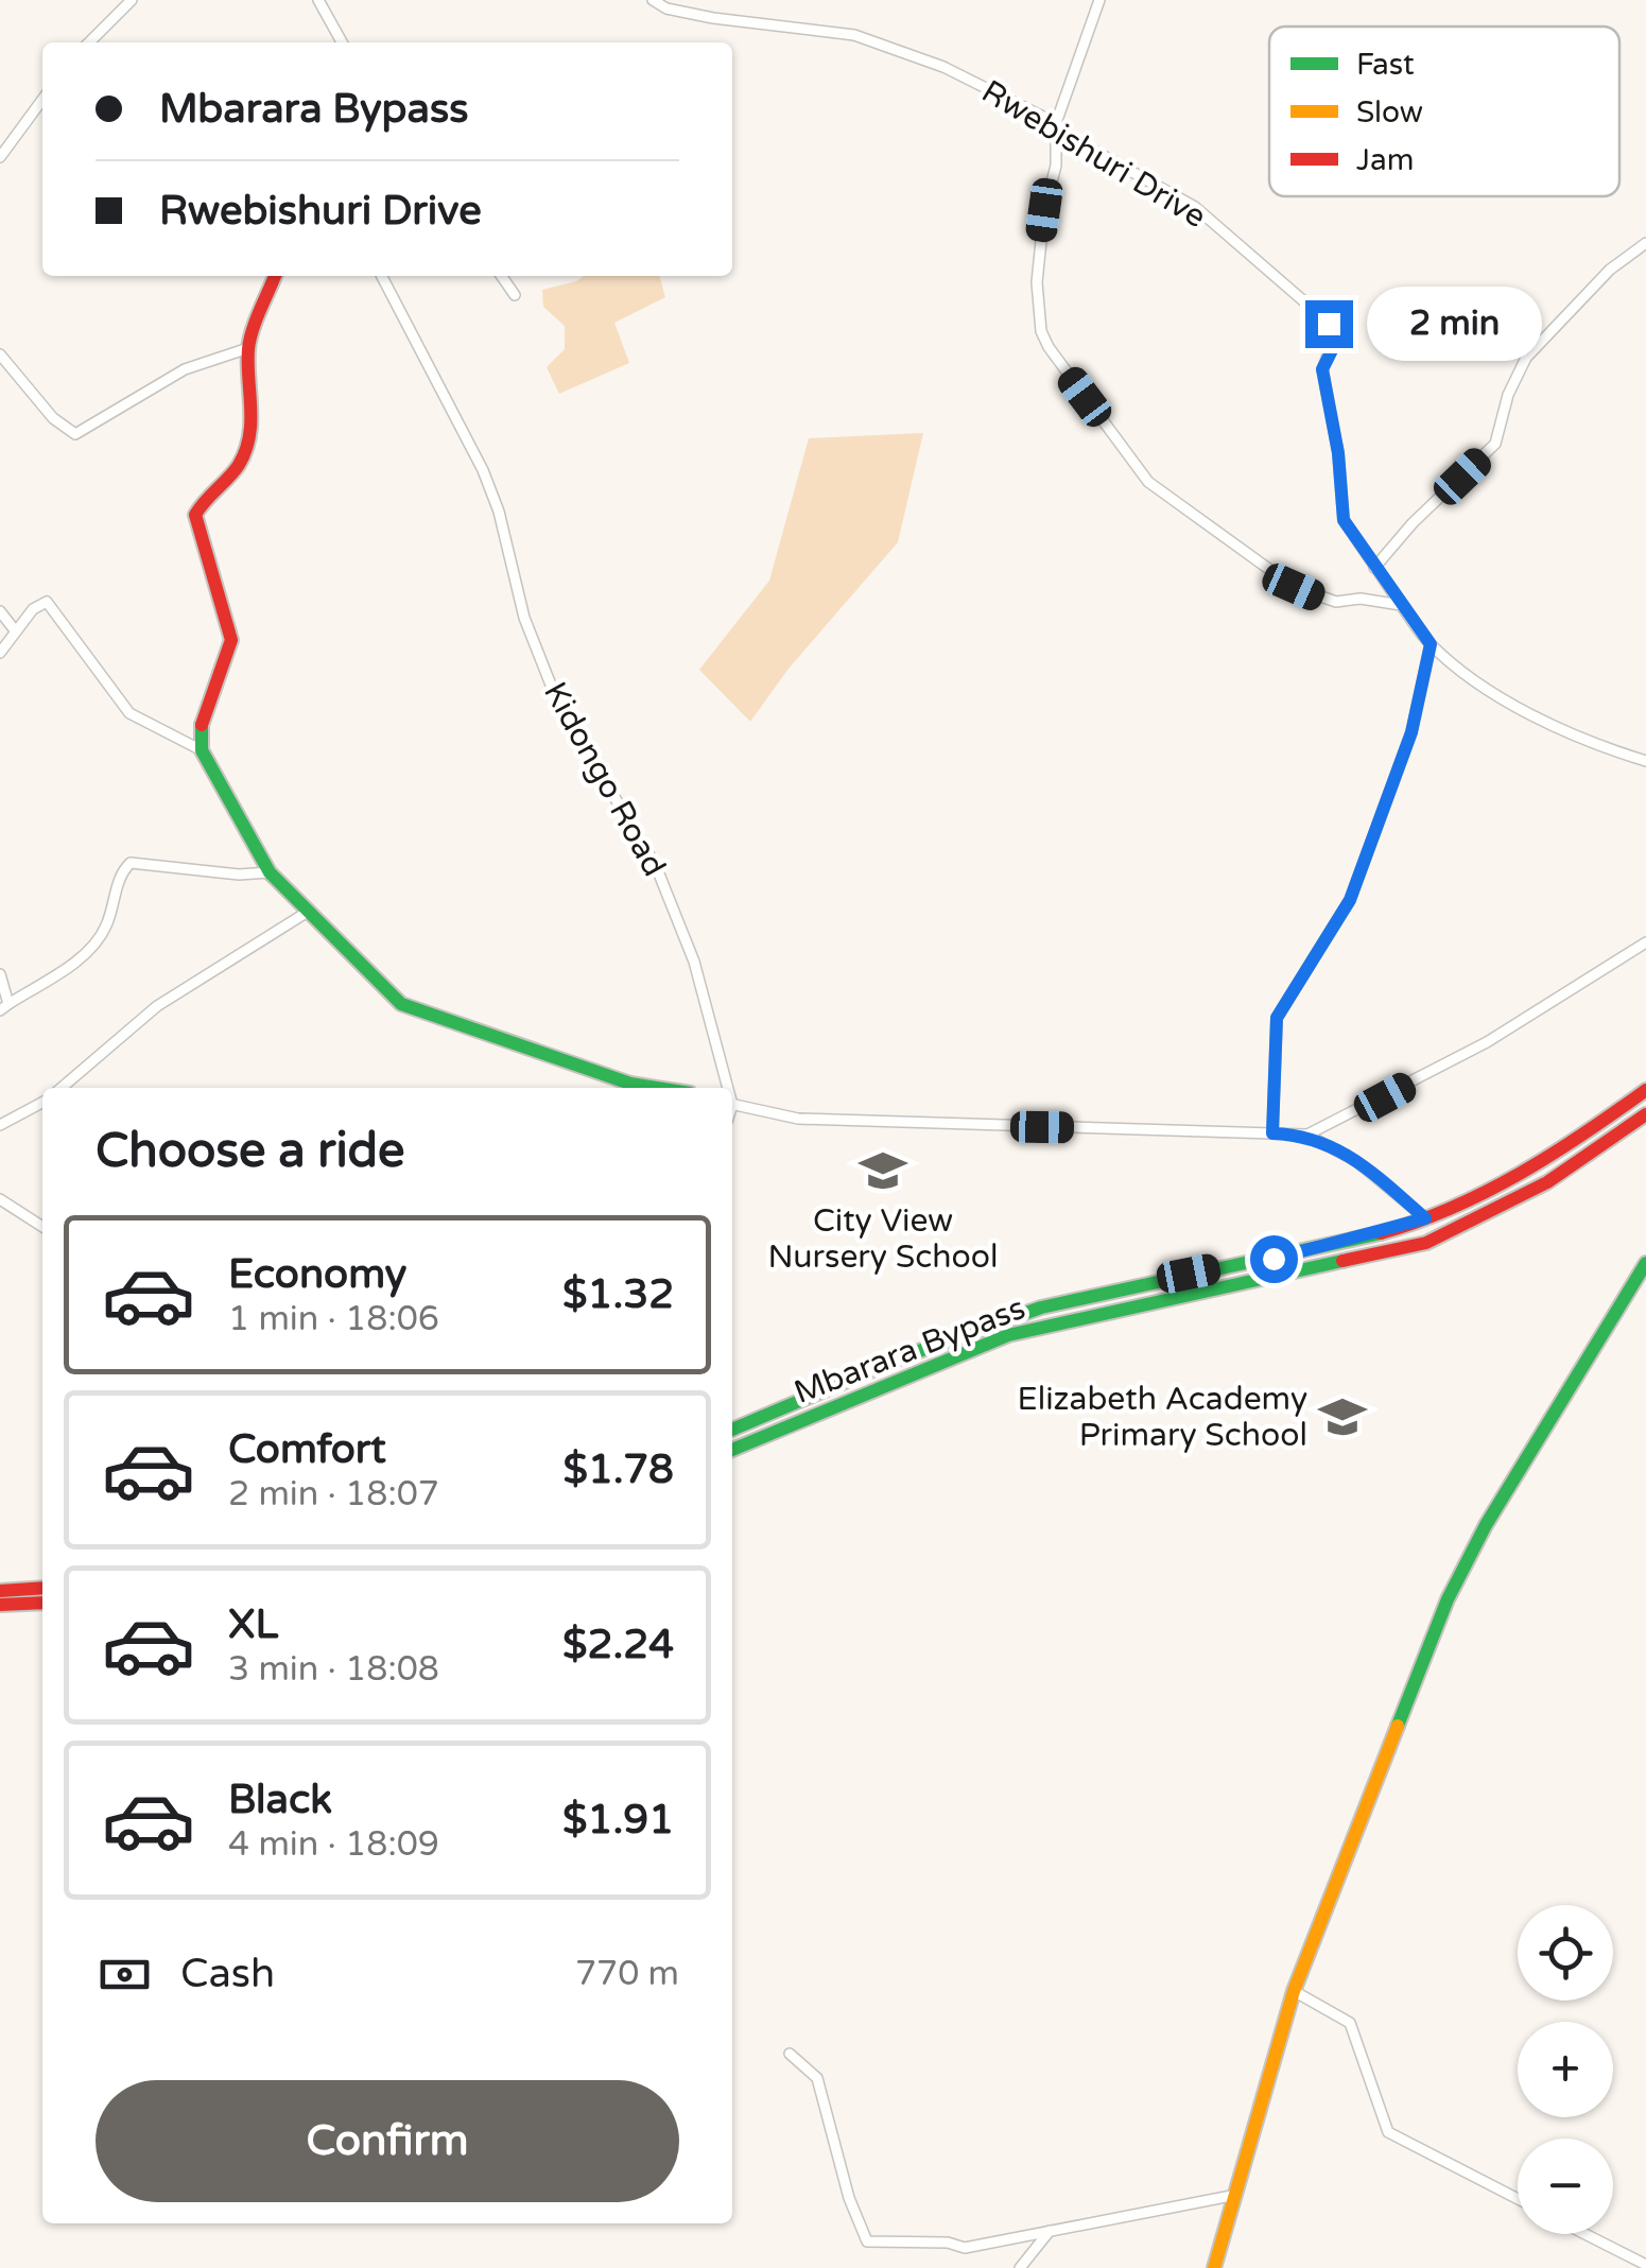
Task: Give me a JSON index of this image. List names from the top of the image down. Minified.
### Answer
{"streets":{"main road":["Mbarara Bypass"],"street":["Rwebishuri Drive","Kidongo Road"]},"places":{"school or university":["City View Nursery School","Elizabeth Academy Primary School"]},"legend":["Fast","Slow","Jam"],"page":{"banner":["Mbarara Bypass","Rwebishuri Drive"],"bubble":"2 min","heading":"Choose a ride","list":[{"name":"Economy","note":"1 min · 18:06","value":"$1.32"},{"name":"Comfort","note":"2 min · 18:07","value":"$1.78"},{"name":"XL","note":"3 min · 18:08","value":"$2.24"},{"name":"Black","note":"4 min · 18:09","value":"$1.91"}],"map_buttons":["+","−"],"pay":["Cash","770 m"],"buttons":"Confirm"}}
